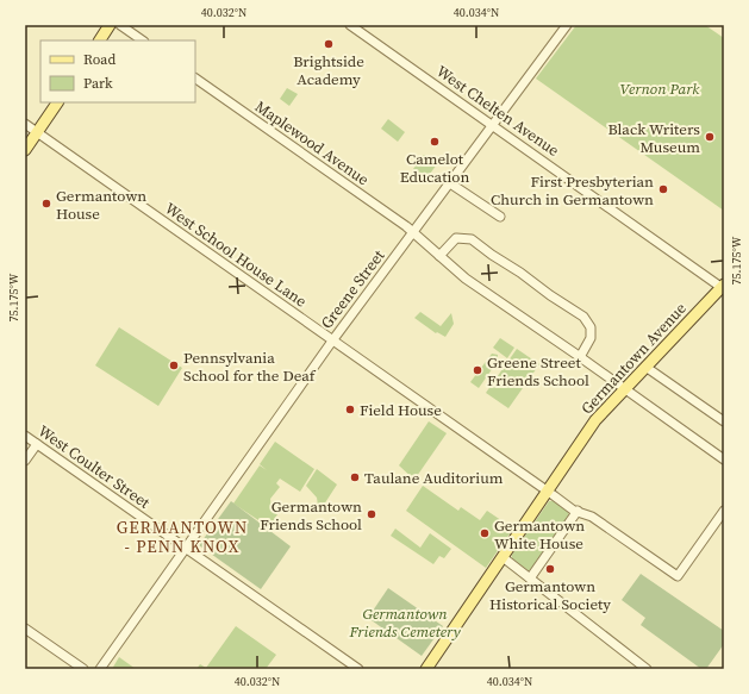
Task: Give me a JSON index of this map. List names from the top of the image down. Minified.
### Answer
{"streets":{"main road":["Germantown Avenue"],"street":["West Chelten Avenue","Maplewood Avenue","West School House Lane","Greene Street","West Coulter Street"]},"crossings":[["West Chelten Avenue","Greene Street"],["West Chelten Avenue","Germantown Avenue"],["Maplewood Avenue","Greene Street"],["Maplewood Avenue","Germantown Avenue"],["West School House Lane","Greene Street"],["West School House Lane","Germantown Avenue"],["Greene Street","West Coulter Street"]],"districts":["GERMANTOWN - PENN KNOX"],"parks":["Vernon Park","Germantown Friends Cemetery"],"places":["Brightside Academy","Black Writers Museum","Camelot Education","First Presbyterian Church in Germantown","Germantown House","Pennsylvania School for the Deaf","Greene Street Friends School","Field House","Taulane Auditorium","Germantown Friends School","Germantown White House","Germantown Historical Society"],"legend":["Road","Park"],"coordinates":["40.032°N","40.034°N","75.175°W"]}
